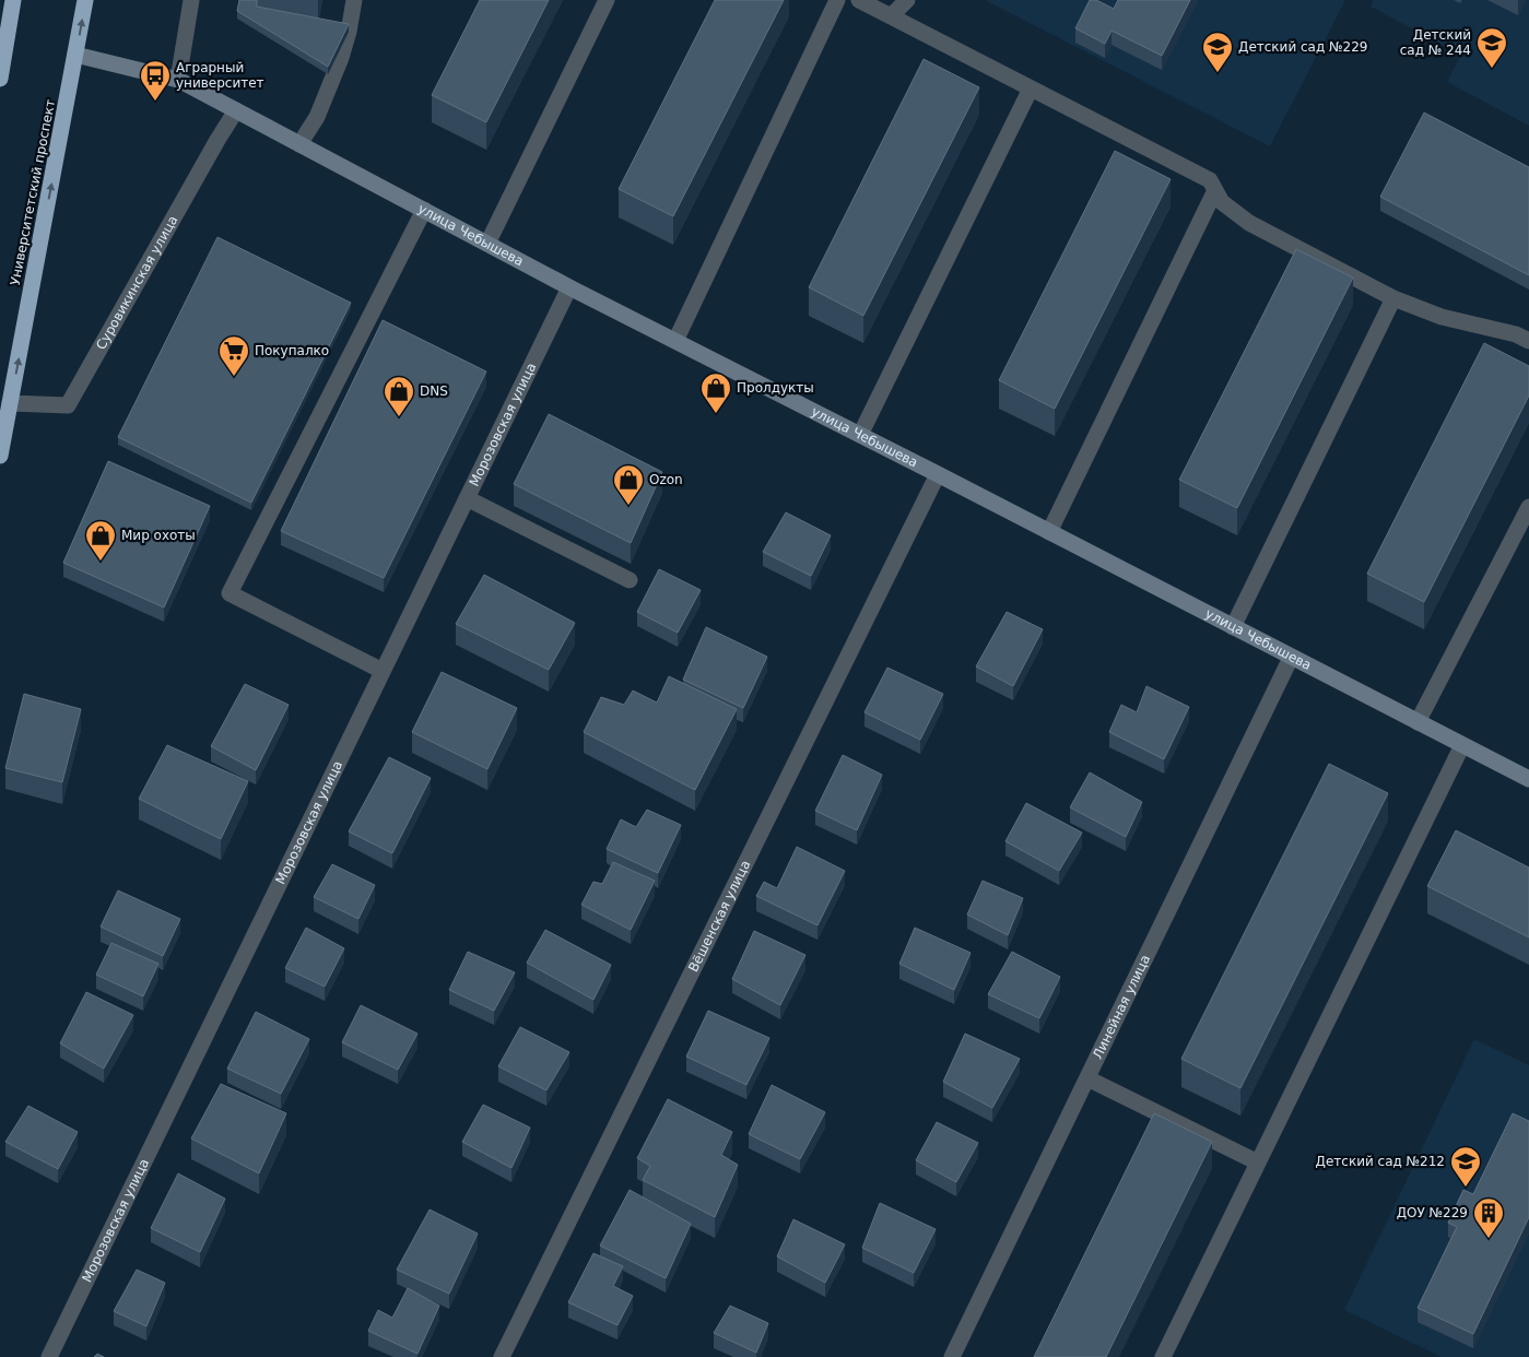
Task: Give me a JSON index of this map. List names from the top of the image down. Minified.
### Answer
{"streets":{"highway":["Университетский проспект"],"street":["улица Чебышева","Суровикинская улица","Морозовская улица","Вёшенская улица","Линейная улица"]},"crossings":[["Университетский проспект","улица Чебышева"],["Университетский проспект","Суровикинская улица"],["улица Чебышева","Суровикинская улица"],["улица Чебышева","Морозовская улица"],["улица Чебышева","Вёшенская улица"],["улица Чебышева","Линейная улица"]],"one_way":["Университетский проспект"],"places":{"school or university":["Детский сад № 244","Детский сад №229","Детский сад №212"],"bus stop":["Аграрный университет"],"supermarket":["Покупалко"],"shop":["Пролдукты","DNS","Ozon","Мир охоты"],"building":["ДОУ №229"]}}
